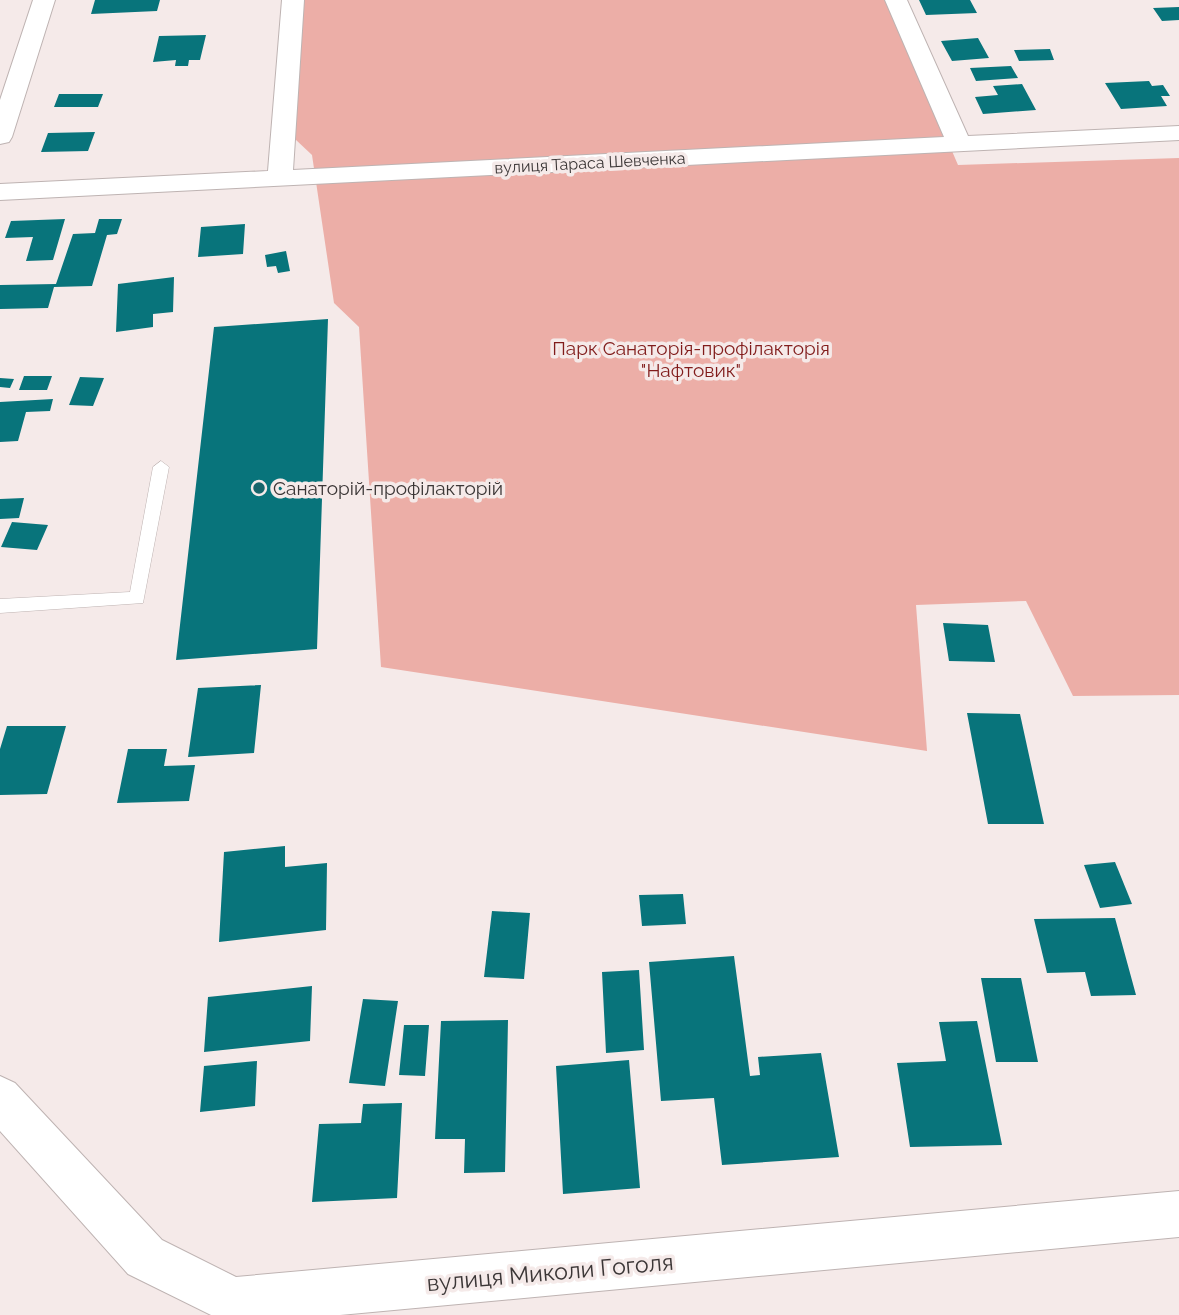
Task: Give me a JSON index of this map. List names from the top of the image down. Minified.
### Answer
{"streets":{"street":["вулиця Тараса Шевченка","вулиця Миколи Гоголя"]},"parks":["Парк Санаторія-профілакторія \"Нафтовик\""],"places":["Санаторій-профілакторій"]}
